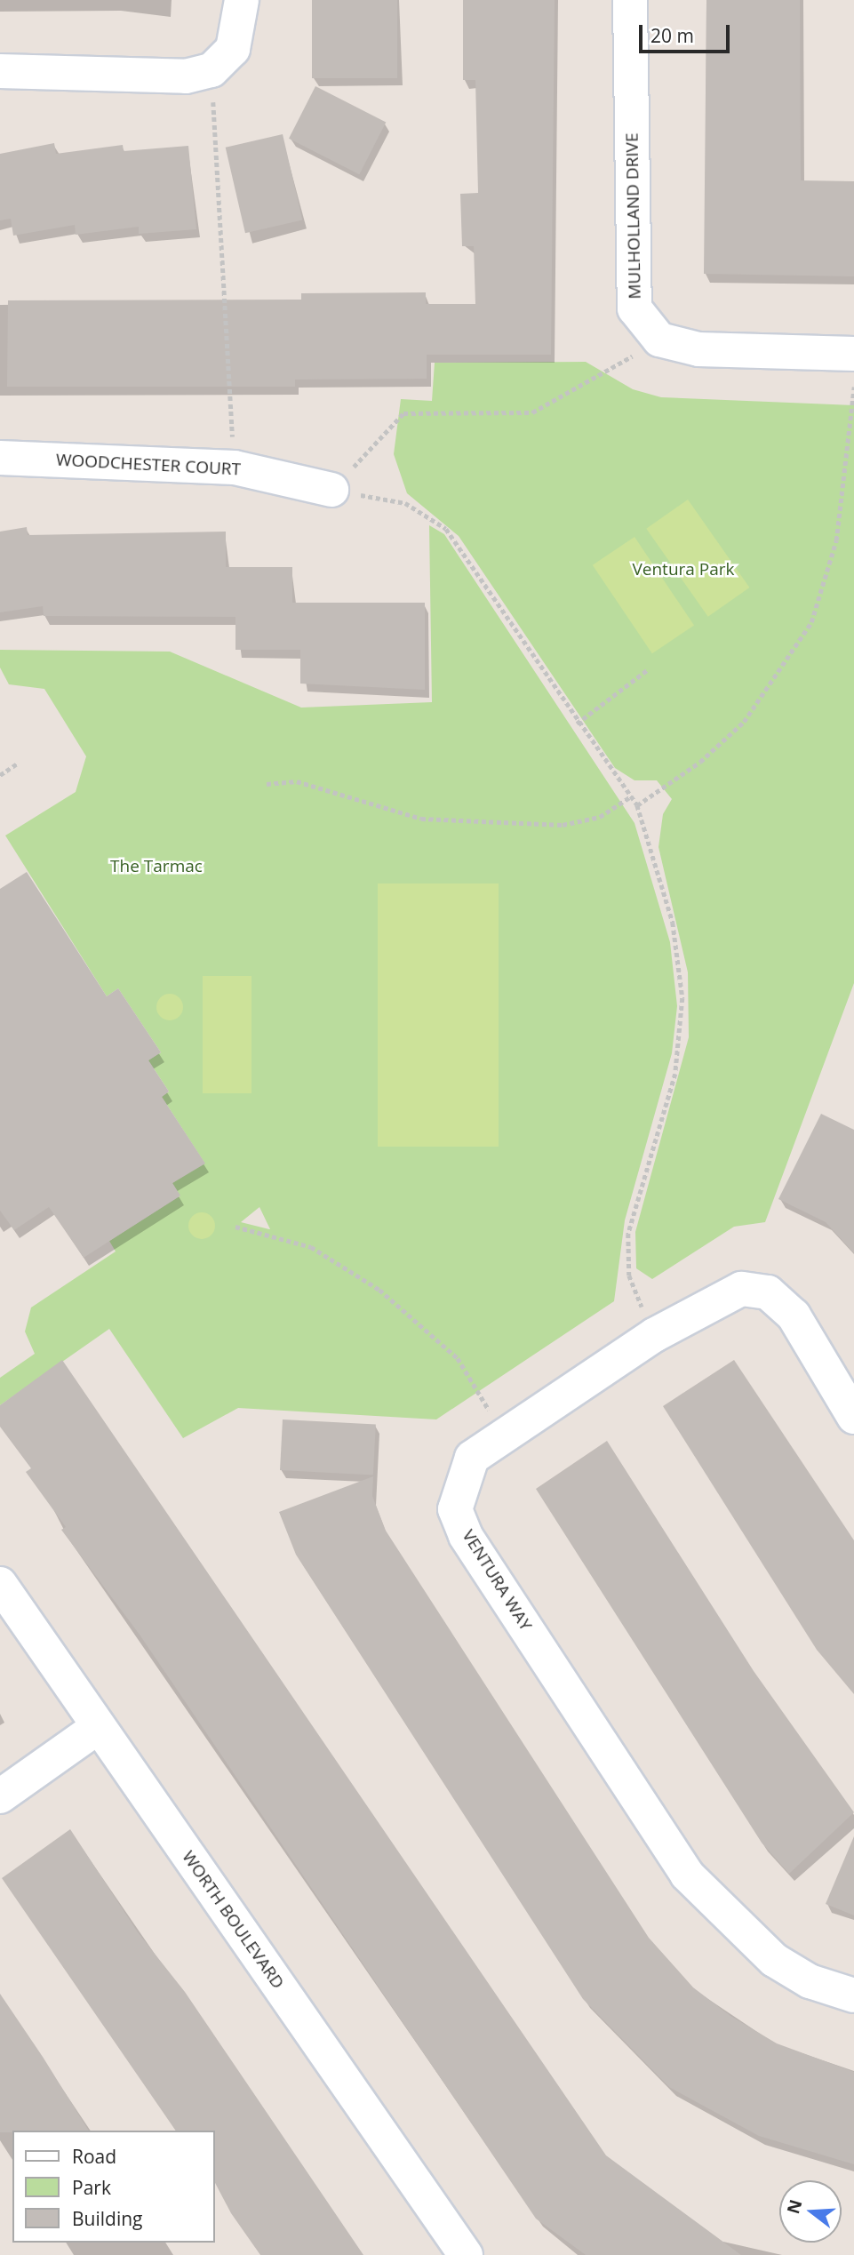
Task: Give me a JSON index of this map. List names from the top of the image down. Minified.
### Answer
{"streets":{"street":["MULHOLLAND DRIVE","WOODCHESTER COURT","VENTURA WAY","WORTH BOULEVARD"]},"parks":["Ventura Park","The Tarmac"],"legend":["Road","Park","Building"],"scale_bar":"20 m","north":"left"}
